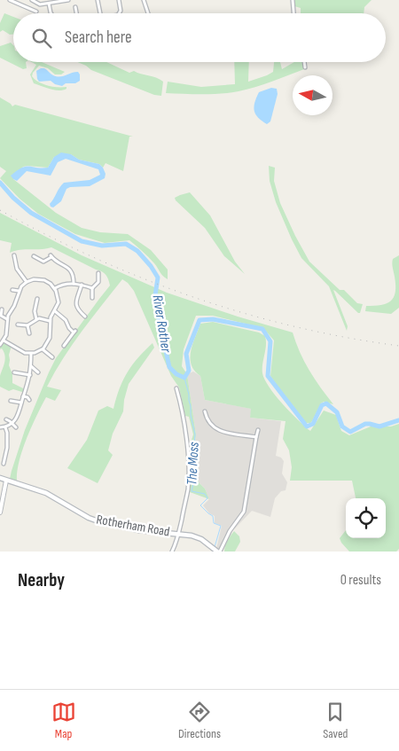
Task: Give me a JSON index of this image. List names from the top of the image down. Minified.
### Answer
{"streets":{"main road":["Rotherham Road"]},"water":["River Rother","The Moss"],"north":"left","page":{"search":"Search here","heading":["Nearby","0 results"],"nav":["Map","Directions","Saved"]}}
